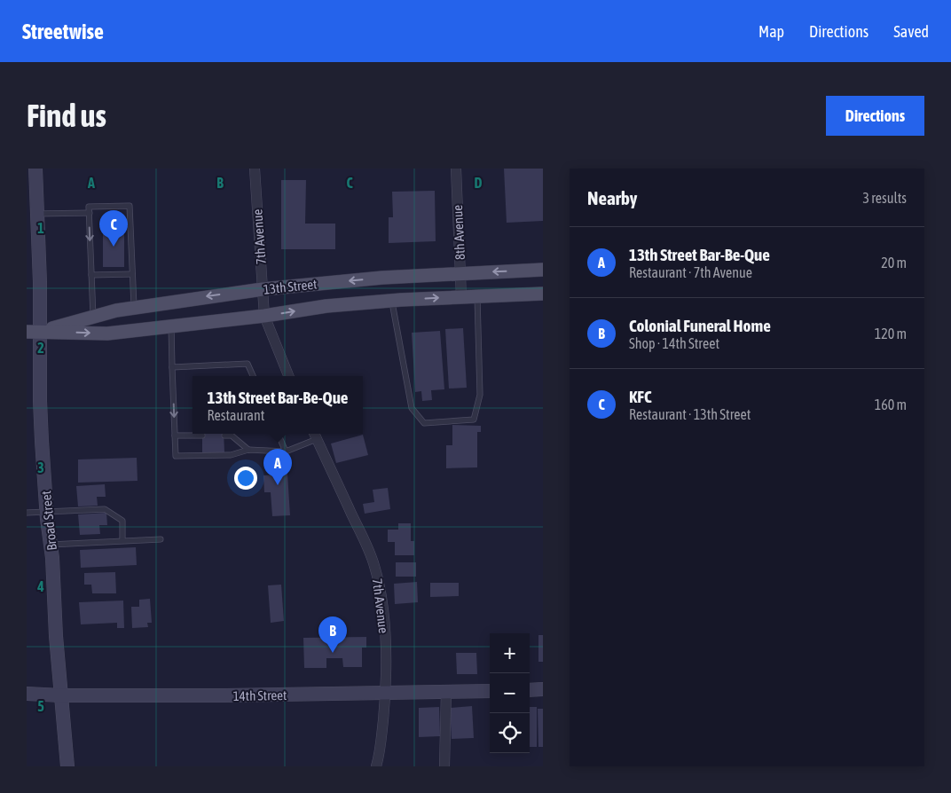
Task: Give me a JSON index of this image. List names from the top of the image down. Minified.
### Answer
{"streets":{"main road":["13th Street","Broad Street","14th Street"],"street":["8th Avenue","7th Avenue"]},"crossings":[["8th Avenue","13th Street"],["7th Avenue","13th Street"],["7th Avenue","14th Street"],["13th Street","Broad Street"],["Broad Street","14th Street"]],"page":{"header":"Streetwise","nav":["Map","Directions","Saved"],"buttons":"Directions","title":"Find us","heading":["Nearby","3 results"],"pins":["C","A","B"],"list":[{"mark":"A","name":"13th Street Bar-Be-Que","note":"Restaurant · 7th Avenue","value":"20 m"},{"mark":"B","name":"Colonial Funeral Home","note":"Shop · 14th Street","value":"120 m"},{"mark":"C","name":"KFC","note":"Restaurant · 13th Street","value":"160 m"}],"popup":["13th Street Bar-Be-Que","Restaurant"],"map_buttons":["+","−"]},"grid":{"columns":["A","B","C","D"],"rows":["1","2","3","4","5"]}}
